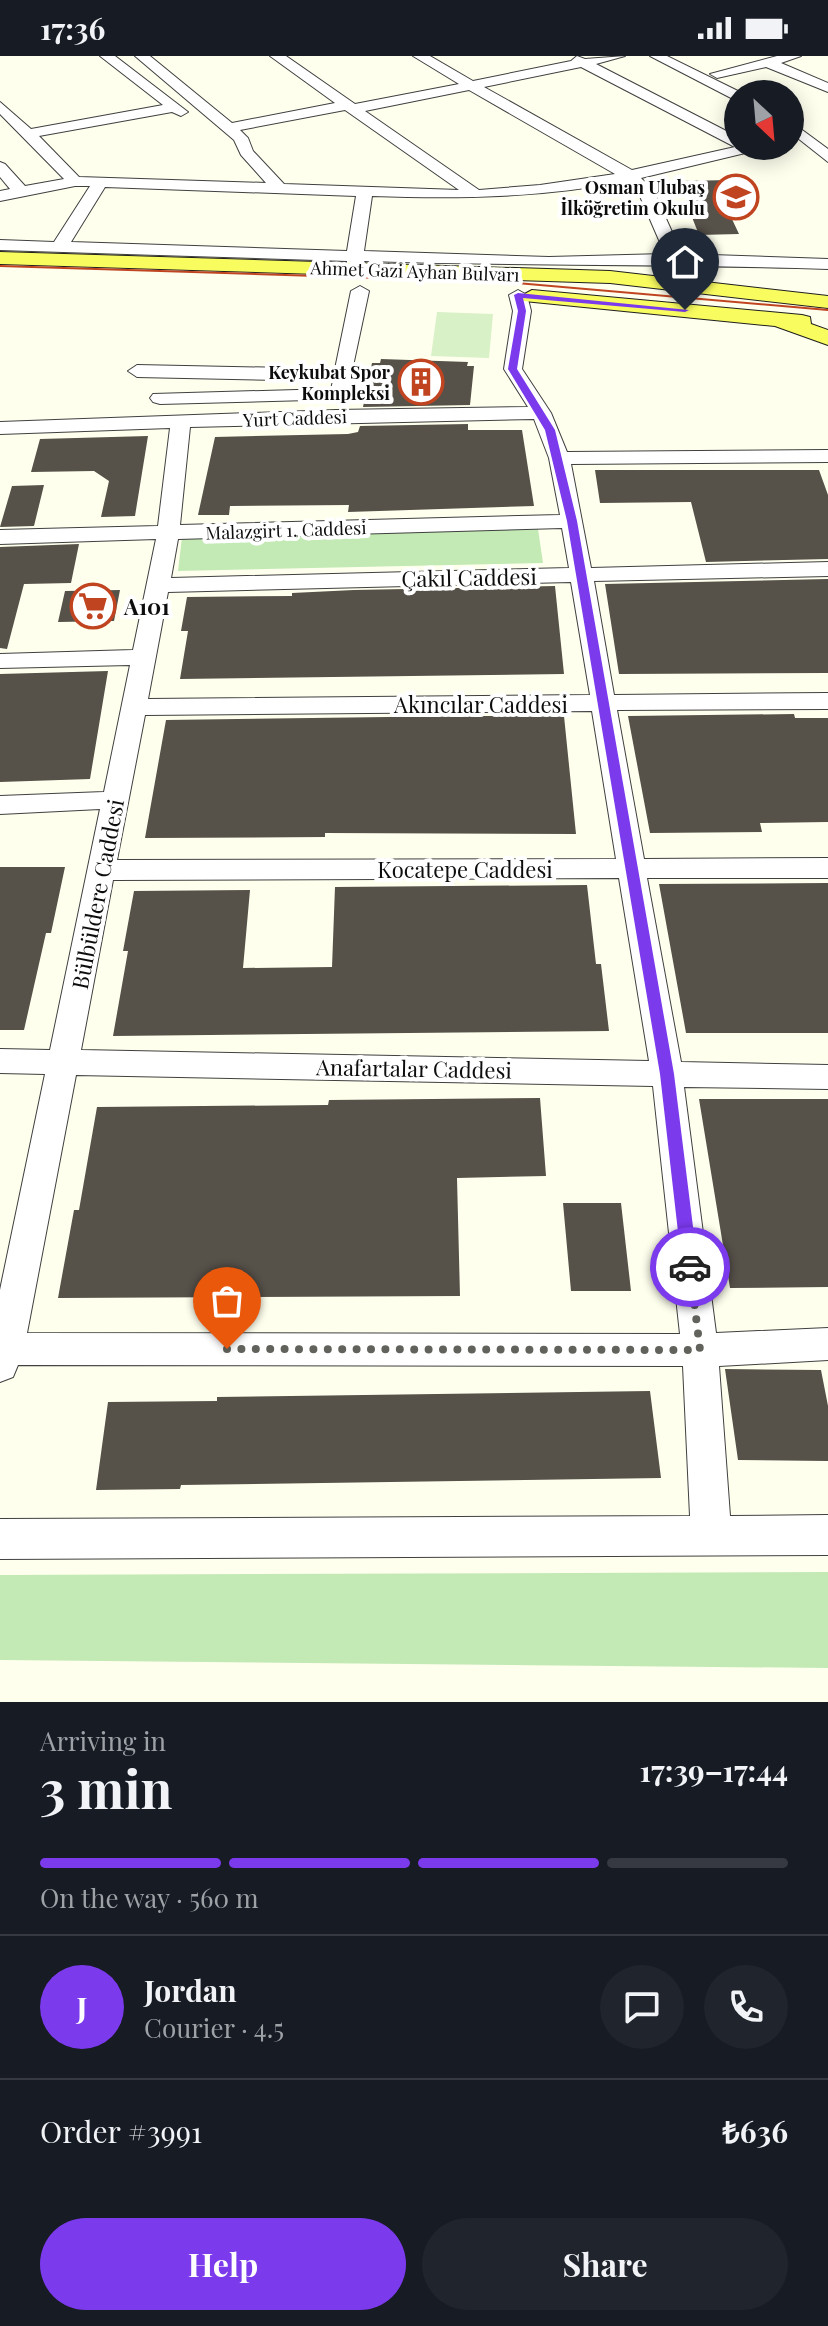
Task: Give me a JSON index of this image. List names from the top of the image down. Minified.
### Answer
{"streets":{"main road":["Ahmet Gazi Ayhan Bulvarı"],"street":["Yurt Caddesi","Malazgirt 1. Caddesi","Çakıl Caddesi","Akıncılar Caddesi","Kocatepe Caddesi","Bülbüldere Caddesi","Anafartalar Caddesi"]},"crossings":[["Yurt Caddesi","Bülbüldere Caddesi"],["Malazgirt 1. Caddesi","Bülbüldere Caddesi"],["Çakıl Caddesi","Bülbüldere Caddesi"],["Akıncılar Caddesi","Bülbüldere Caddesi"],["Kocatepe Caddesi","Bülbüldere Caddesi"],["Bülbüldere Caddesi","Anafartalar Caddesi"]],"places":{"school or university":["Osman Ulubaş İlköğretim Okulu"],"building":["Keykubat Spor Kompleksi"],"supermarket":["A101"]},"north":"bottom right","page":{"status":"17:36","heading":["3 min","Arriving in","17:39–17:44"],"panel":["Jordan","Courier · 4.5","Order #3991","₺636"],"bar":"On the way · 560 m","round":"J","buttons":["Help","Share"]}}
